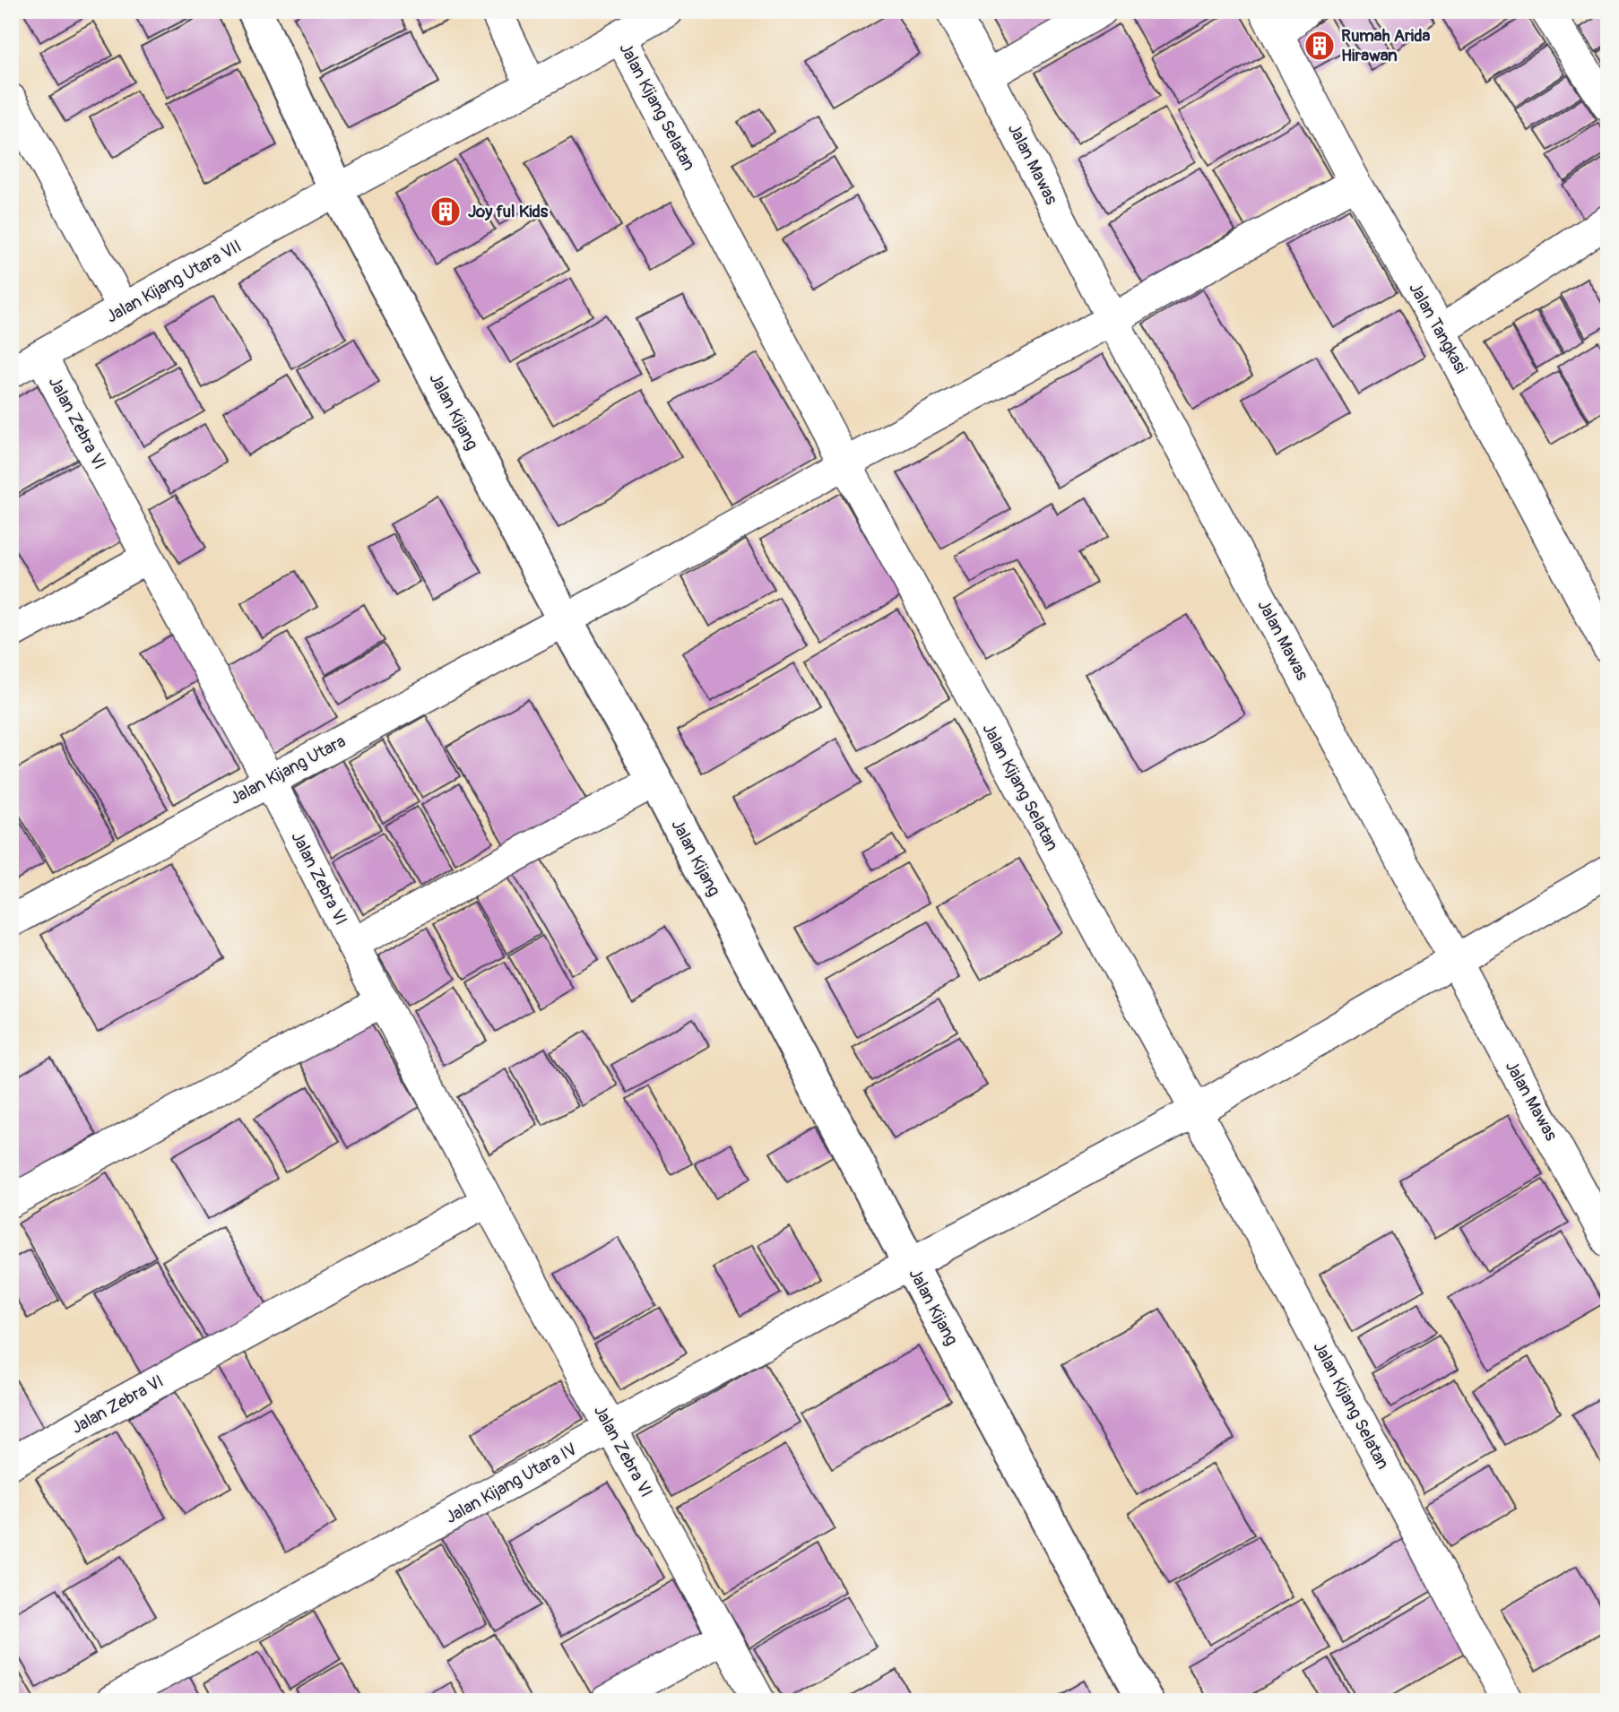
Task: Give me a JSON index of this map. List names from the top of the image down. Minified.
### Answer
{"streets":{"street":["Jalan Kijang Selatan","Jalan Mawas","Jalan Kijang Utara VII","Jalan Tangkasi","Jalan Kijang","Jalan Zebra VI","Jalan Kijang Utara","Jalan Kijang Utara IV"]},"crossings":[["Jalan Kijang Selatan","Jalan Kijang Utara VII"],["Jalan Kijang Selatan","Jalan Kijang"],["Jalan Kijang Utara VII","Jalan Kijang"],["Jalan Kijang Utara VII","Jalan Zebra VI"],["Jalan Kijang","Jalan Kijang Utara"],["Jalan Kijang","Jalan Kijang Utara IV"],["Jalan Zebra VI","Jalan Kijang Utara"],["Jalan Zebra VI","Jalan Kijang Utara IV"]],"places":{"building":["Rumah Arida Hirawan","Joy ful Kids"]}}
